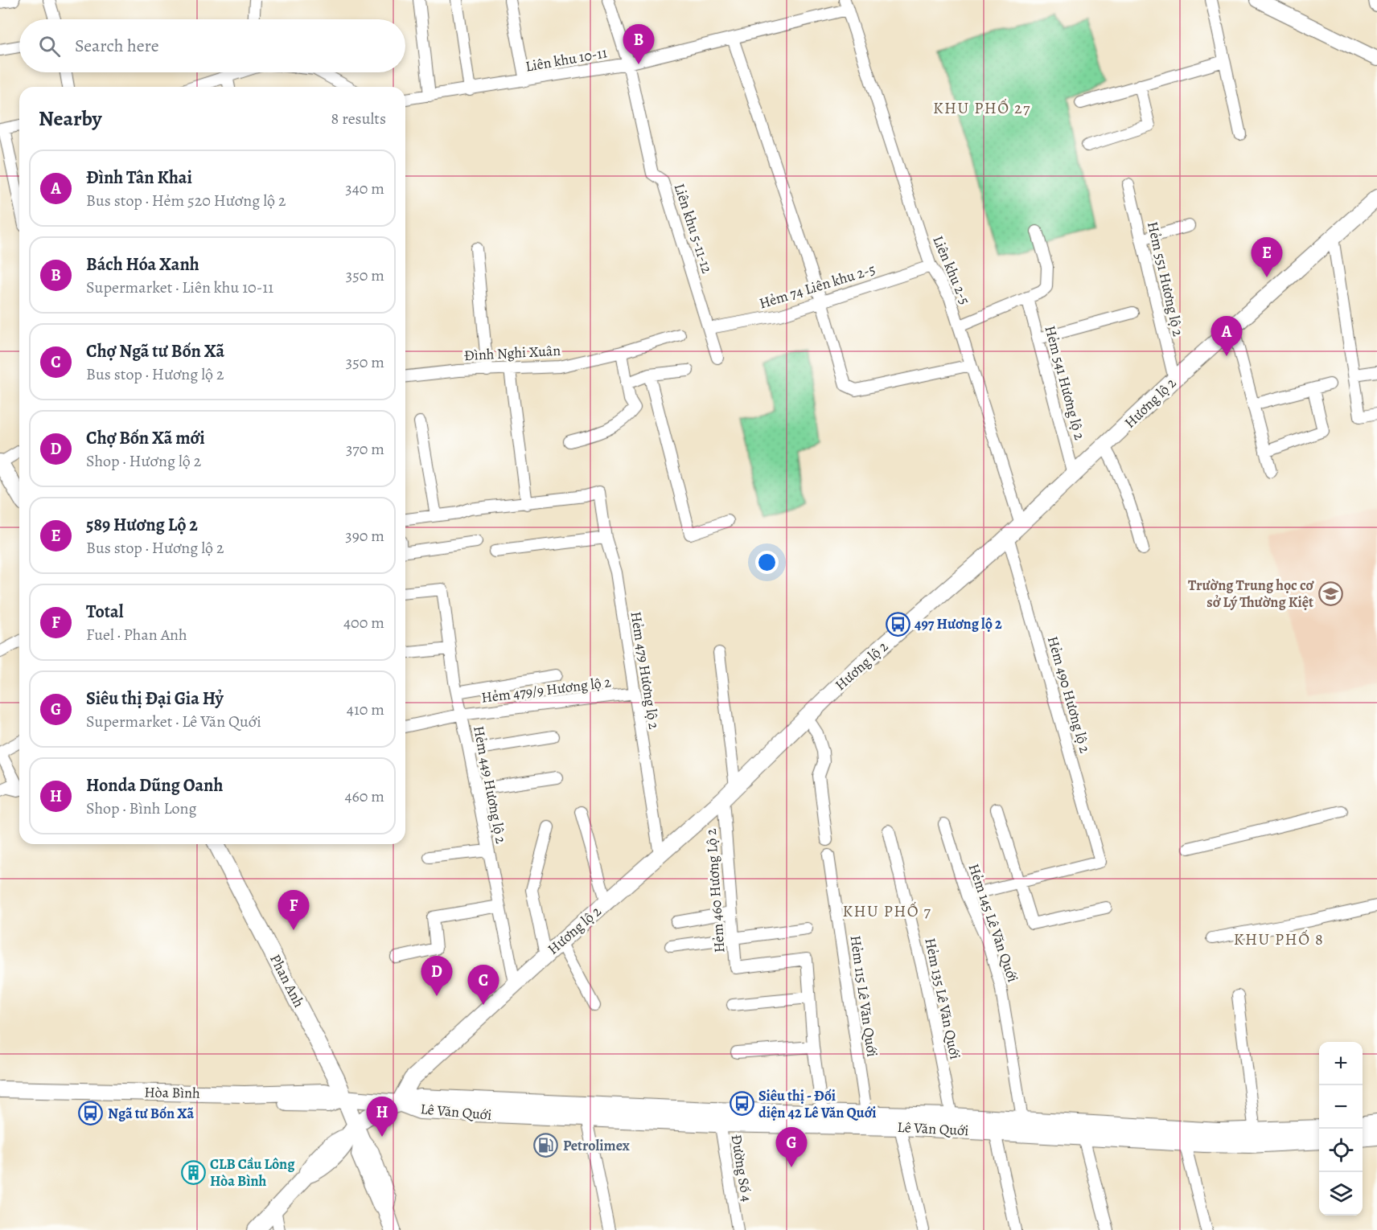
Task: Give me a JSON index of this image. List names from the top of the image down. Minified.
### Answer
{"streets":{"main road":["Hương lộ 2","Phan Anh","Hòa Bình","Lê Văn Quới"],"street":["Liên khu 10-11","Liên khu 5-11-12","Liên khu 2-5","Hẻm 551 Hương lộ 2","Hẻm 74 Liên khu 2-5","Đình Nghi Xuân","Hẻm 541 Hương lộ 2","Hẻm 479 Hương lộ 2","Hẻm 479/9 Hương lộ 2","Hẻm 490 Hương lộ 2","Hẻm 449 Hương lộ 2","Hẻm 460 Hương Lộ 2","Hẻm 145 Lê Văn Quới","Hẻm 115 Lê Văn Quới","Hẻm 135 Lê Văn Quới","Đường Số 4"]},"crossings":[["Liên khu 10-11","Liên khu 5-11-12"],["Liên khu 10-11","Liên khu 2-5"],["Liên khu 5-11-12","Hẻm 74 Liên khu 2-5"],["Liên khu 2-5","Hẻm 74 Liên khu 2-5"],["Liên khu 2-5","Hương lộ 2"],["Hẻm 551 Hương lộ 2","Hương lộ 2"],["Hẻm 541 Hương lộ 2","Hương lộ 2"],["Hương lộ 2","Hẻm 479 Hương lộ 2"],["Hương lộ 2","Hẻm 490 Hương lộ 2"],["Hương lộ 2","Hẻm 449 Hương lộ 2"],["Hương lộ 2","Hẻm 460 Hương Lộ 2"],["Hương lộ 2","Hòa Bình"],["Hương lộ 2","Lê Văn Quới"],["Hẻm 479 Hương lộ 2","Hẻm 479/9 Hương lộ 2"],["Hẻm 479/9 Hương lộ 2","Hẻm 449 Hương lộ 2"],["Hẻm 145 Lê Văn Quới","Lê Văn Quới"],["Phan Anh","Hòa Bình"],["Hẻm 115 Lê Văn Quới","Lê Văn Quới"],["Hẻm 135 Lê Văn Quới","Lê Văn Quới"],["Hòa Bình","Lê Văn Quới"],["Lê Văn Quới","Đường Số 4"]],"districts":["KHU PHỐ 27","KHU PHỐ 7","KHU PHỐ 8"],"places":{"school or university":["Trường Trung học cơ sở Lý Thường Kiệt"],"bus stop":["497 Hương lộ 2","Siêu thị - Đối diện 42 Lê Văn Quới","Ngã tư Bốn Xã"],"fuel station":["Petrolimex"],"building":["CLB Cầu Lông Hòa Bình"]},"page":{"search":"Search here","pins":["B","E","A","F","D","C","H","G"],"heading":["Nearby","8 results"],"list":[{"mark":"A","name":"Đình Tân Khai","note":"Bus stop · Hẻm 520 Hương lộ 2","value":"340 m"},{"mark":"B","name":"Bách Hóa Xanh","note":"Supermarket · Liên khu 10-11","value":"350 m"},{"mark":"C","name":"Chợ Ngã tư Bốn Xã","note":"Bus stop · Hương lộ 2","value":"350 m"},{"mark":"D","name":"Chợ Bốn Xã mới","note":"Shop · Hương lộ 2","value":"370 m"},{"mark":"E","name":"589 Hương Lộ 2","note":"Bus stop · Hương lộ 2","value":"390 m"},{"mark":"F","name":"Total","note":"Fuel · Phan Anh","value":"400 m"},{"mark":"G","name":"Siêu thị Đại Gia Hỷ","note":"Supermarket · Lê Văn Quới","value":"410 m"},{"mark":"H","name":"Honda Dũng Oanh","note":"Shop · Bình Long","value":"460 m"}],"map_buttons":["+","−"]}}
